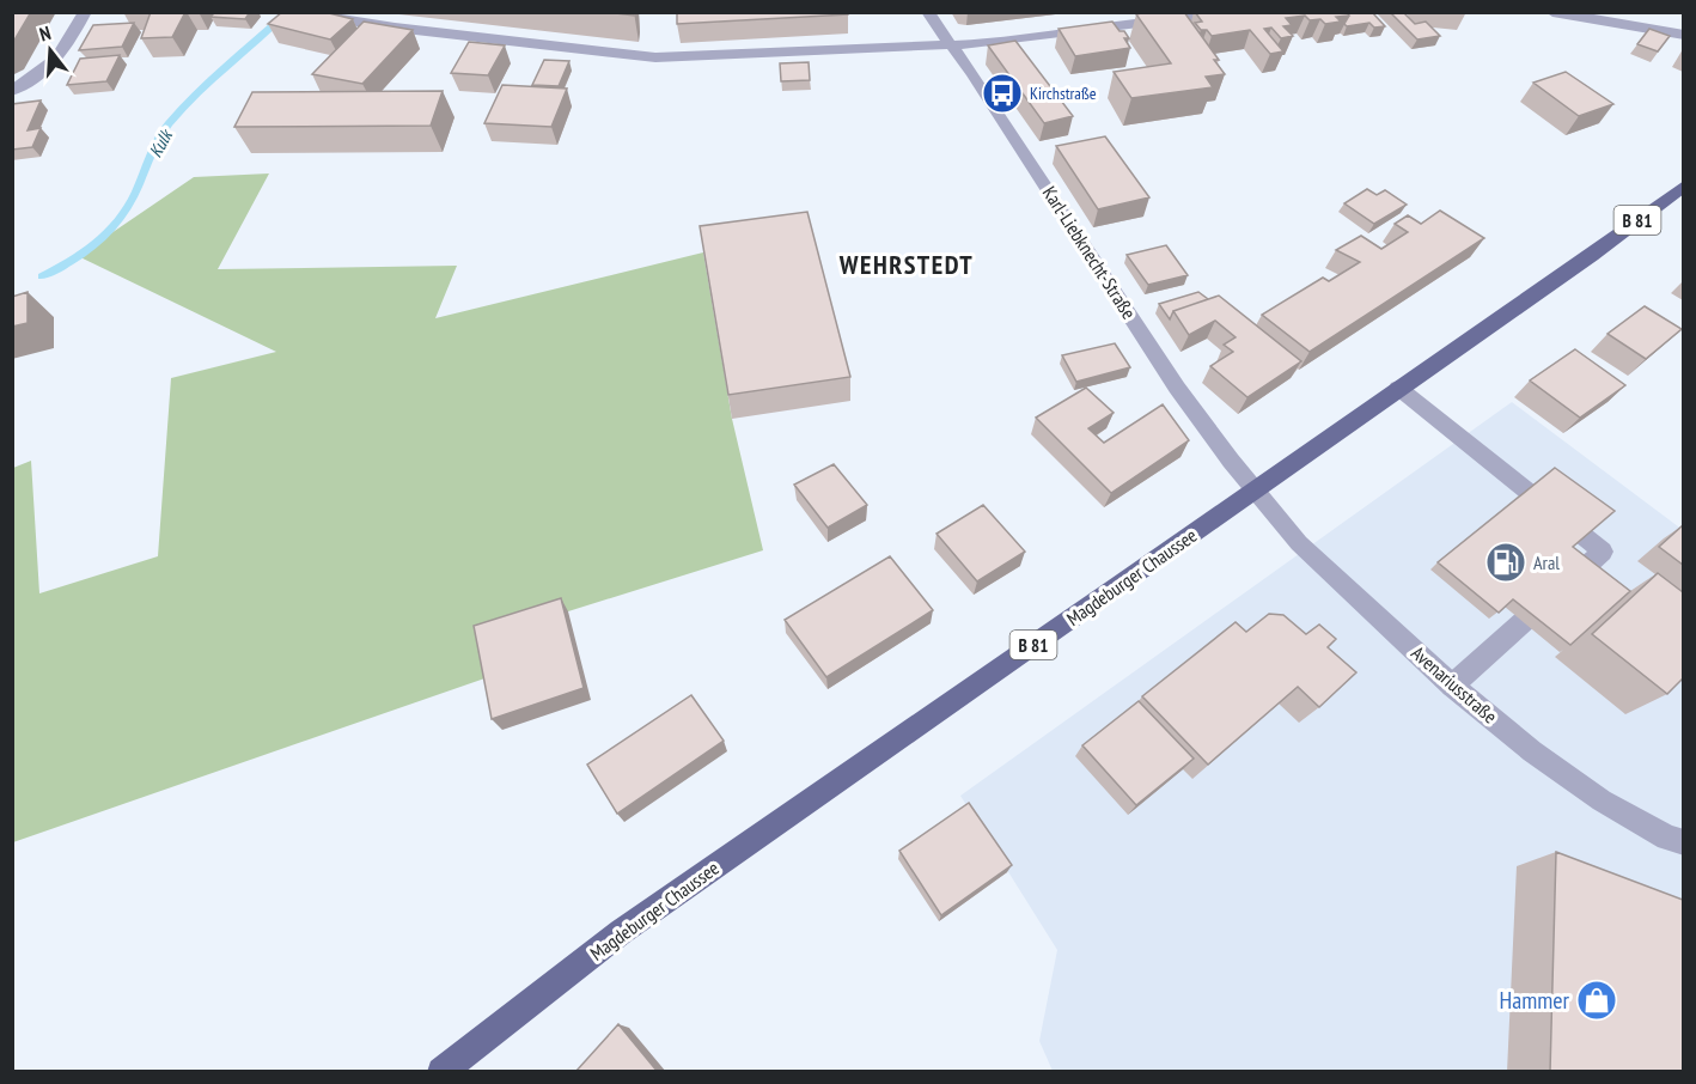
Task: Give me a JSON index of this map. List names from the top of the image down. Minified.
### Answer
{"streets":{"main road":["B 81","Magdeburger Chaussee"],"street":["Karl-Liebknecht-Straße","Avenariusstraße"]},"crossings":[["Karl-Liebknecht-Straße","Magdeburger Chaussee"],["Karl-Liebknecht-Straße","Avenariusstraße"],["Magdeburger Chaussee","Avenariusstraße"]],"districts":["WEHRSTEDT"],"water":["Kulk"],"places":{"bus stop":["Kirchstraße"],"fuel station":["Aral"],"shop":["Hammer"]},"north":"top"}
